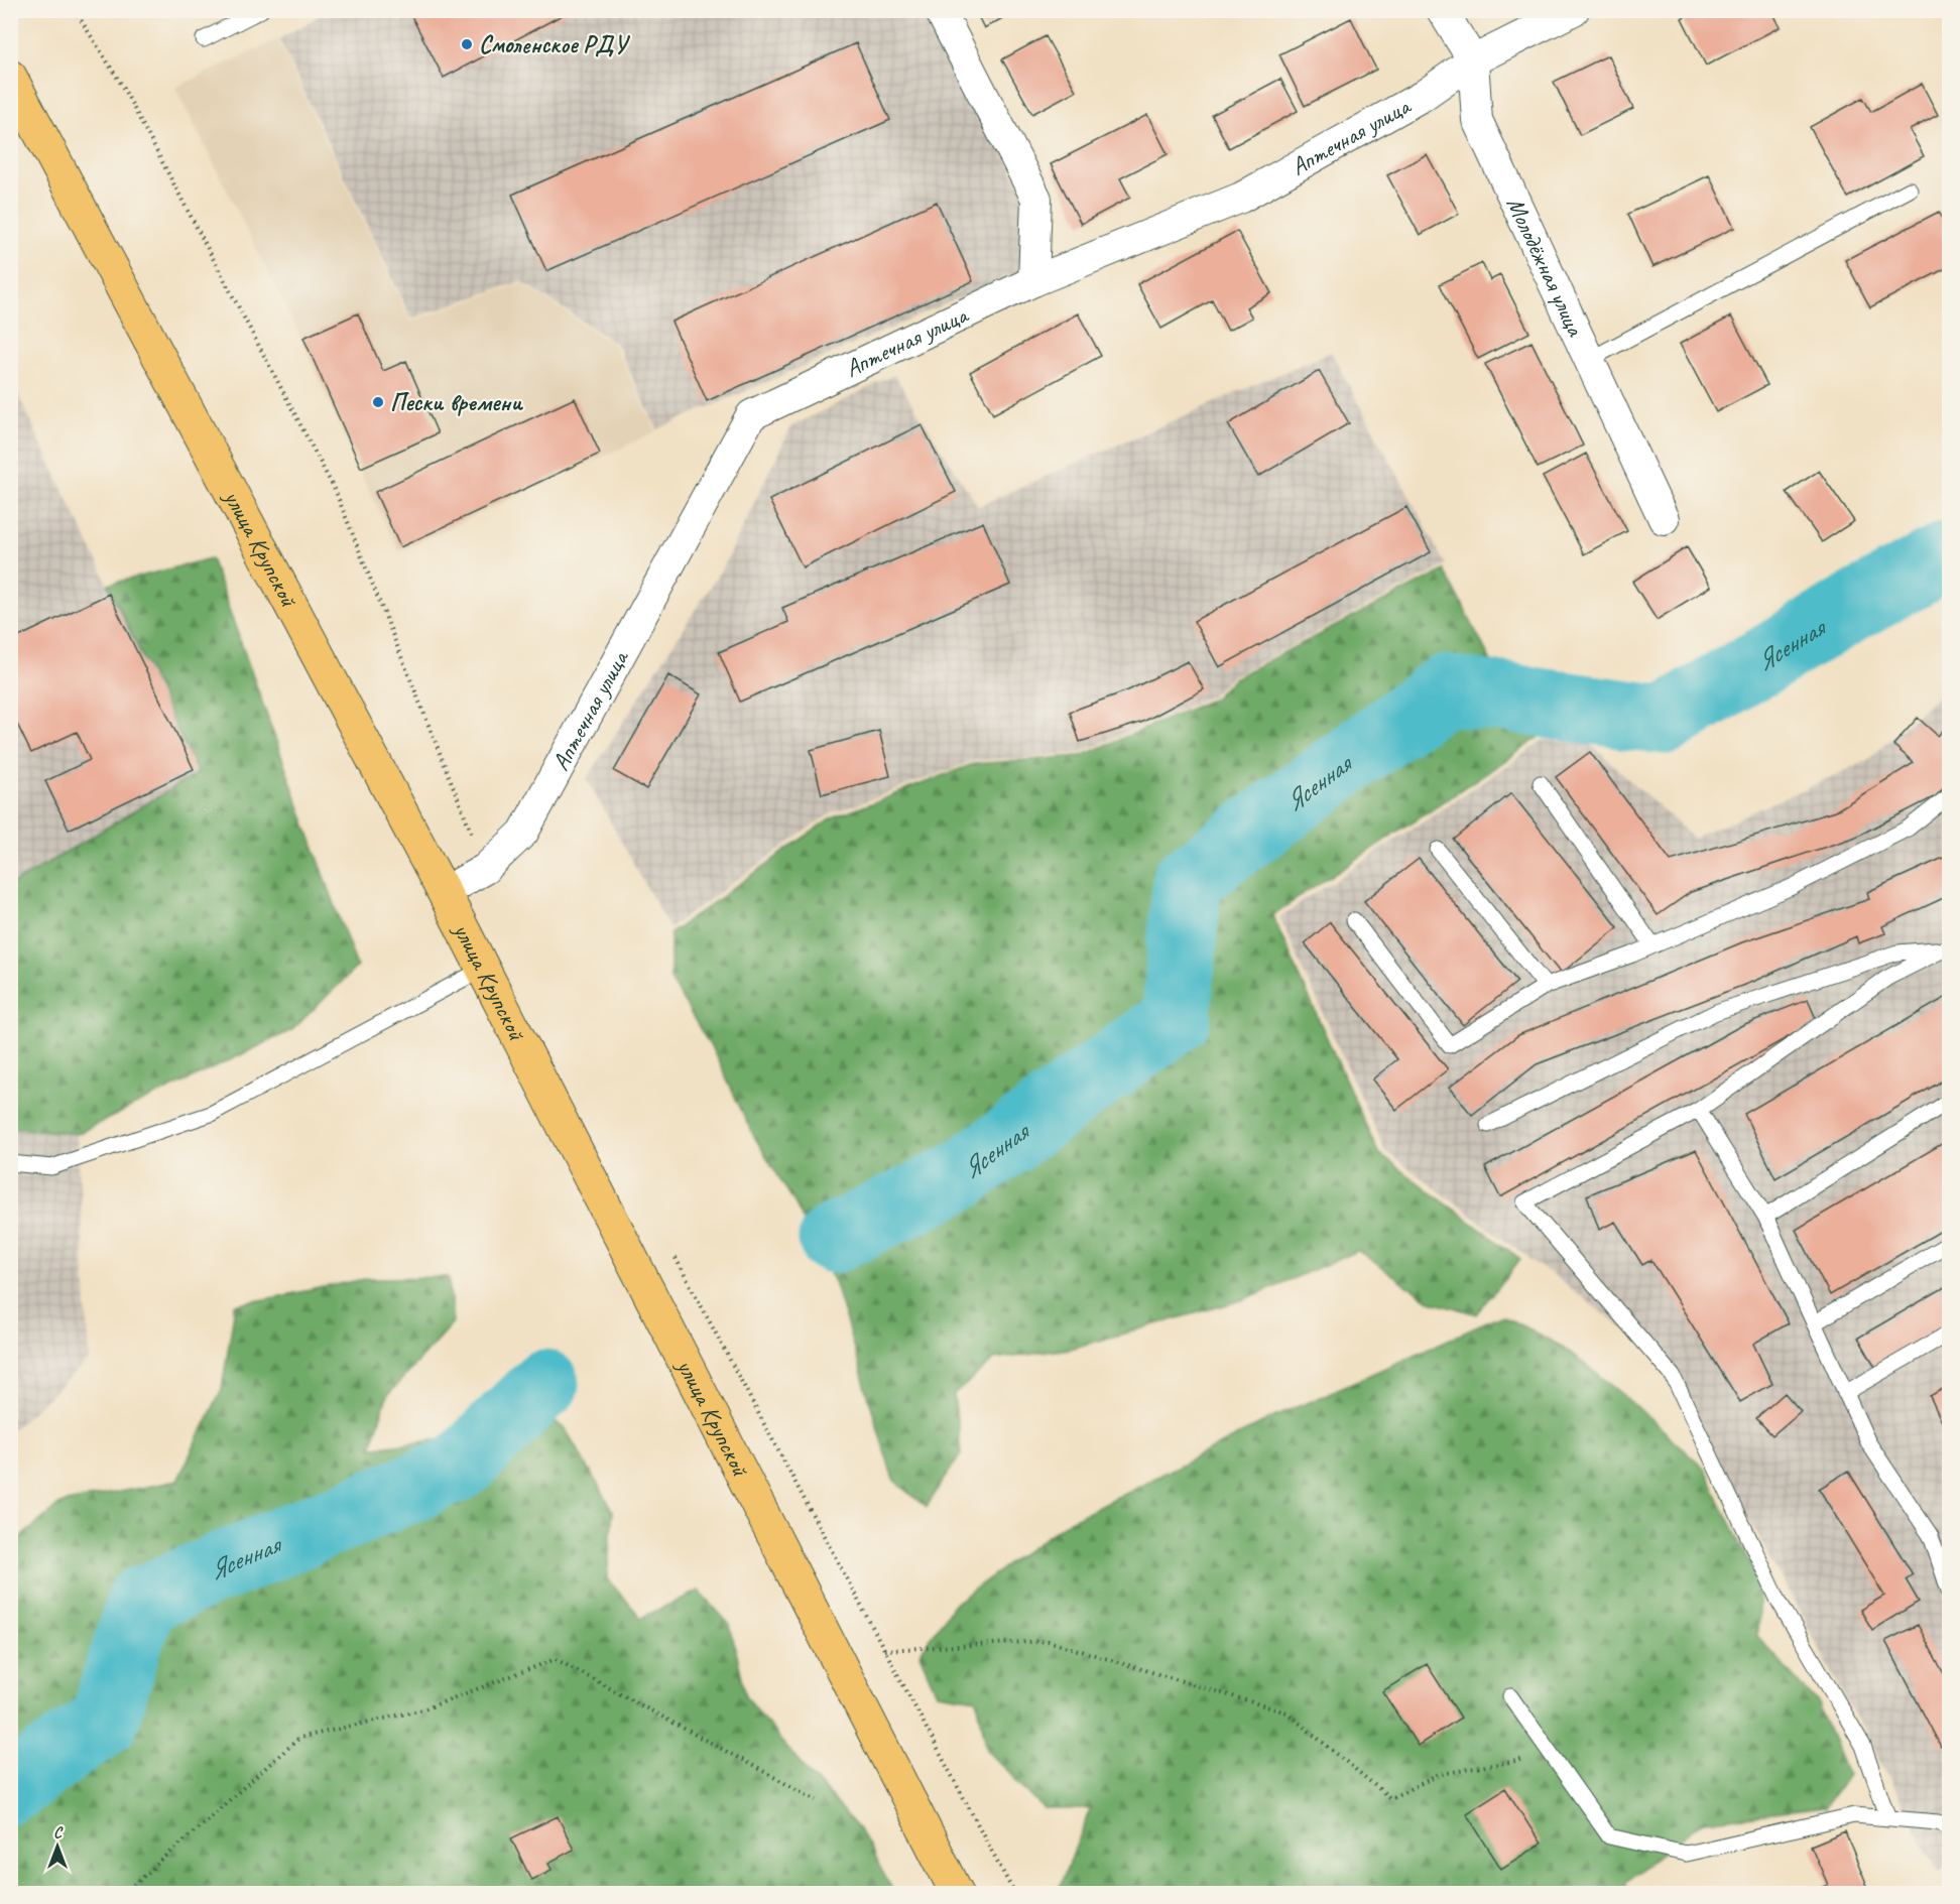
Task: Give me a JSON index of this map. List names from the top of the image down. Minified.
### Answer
{"streets":{"main road":["улица Крупской"],"street":["Аптечная улица","Молодёжная улица"]},"crossings":[["Аптечная улица","Молодёжная улица"],["Аптечная улица","улица Крупской"]],"water":["Ясенная"],"places":["Смоленское РДУ","Пески времени"],"north":"top"}
